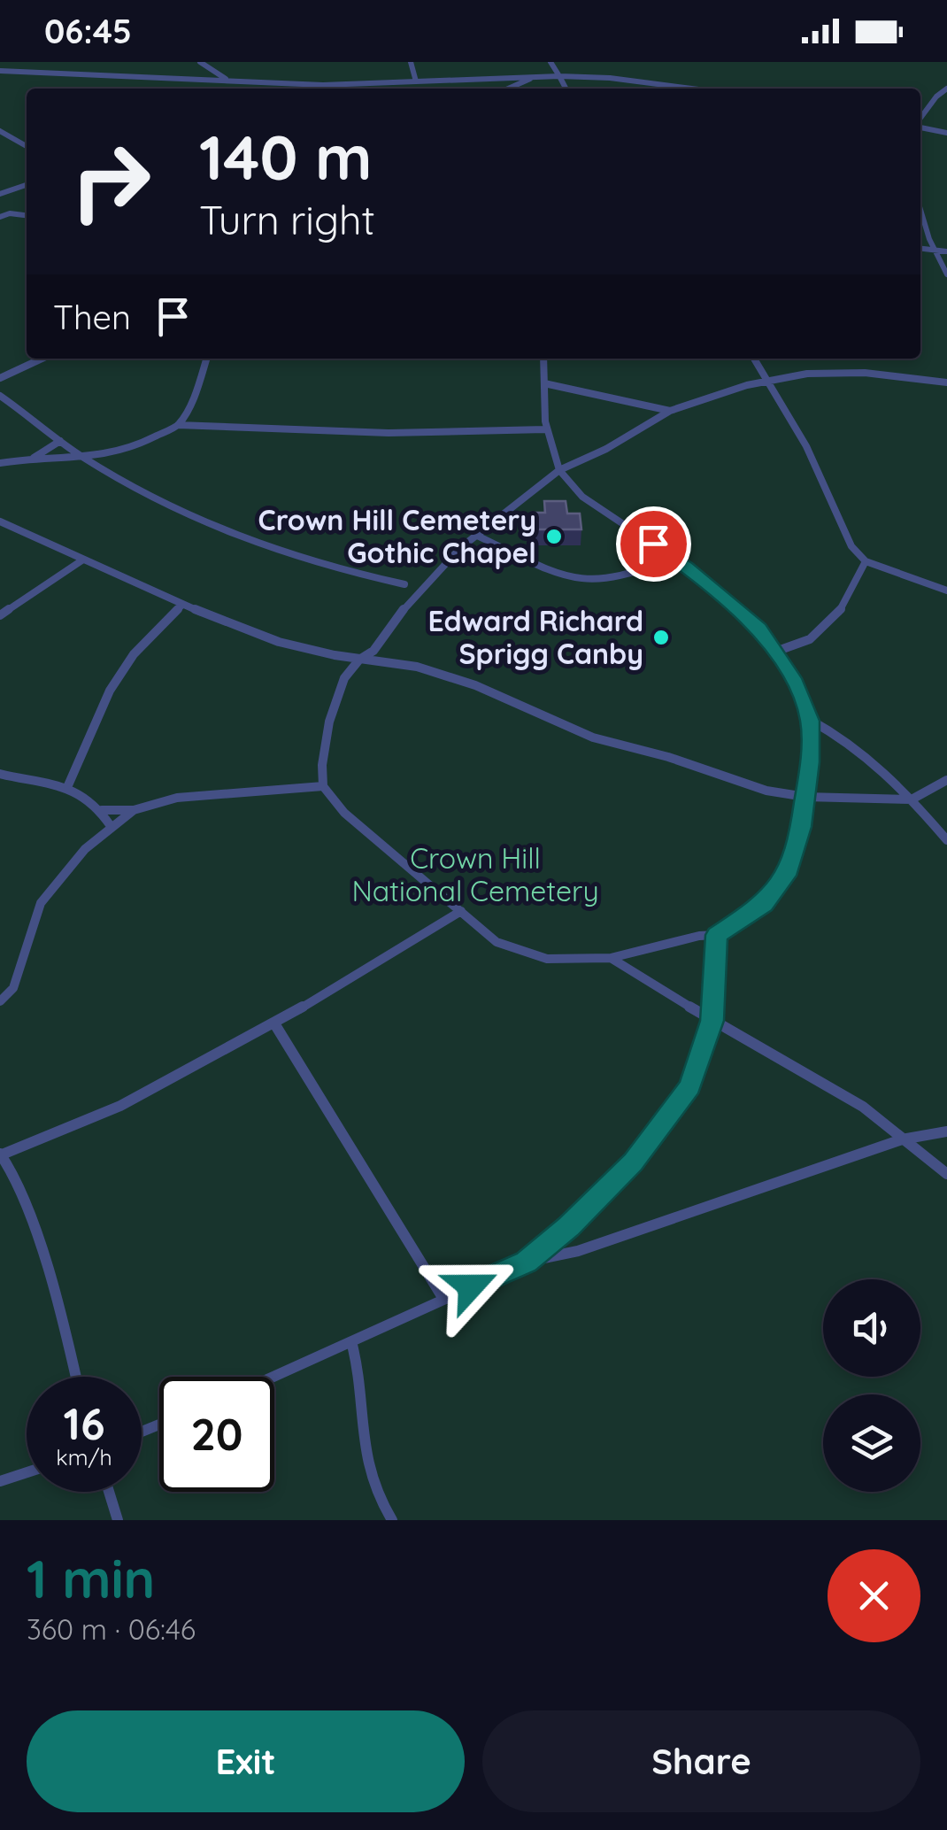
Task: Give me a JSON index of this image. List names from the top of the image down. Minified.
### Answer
{"parks":["Crown Hill National Cemetery"],"places":["Crown Hill Cemetery Gothic Chapel","Edward Richard Sprigg Canby"],"page":{"status":"06:45","turn":["140 m","Turn right"],"then":"Then","speed":"16 km/h","limit":"20","heading":["1 min","360 m · 06:46"],"buttons":["Exit","Share"]}}
